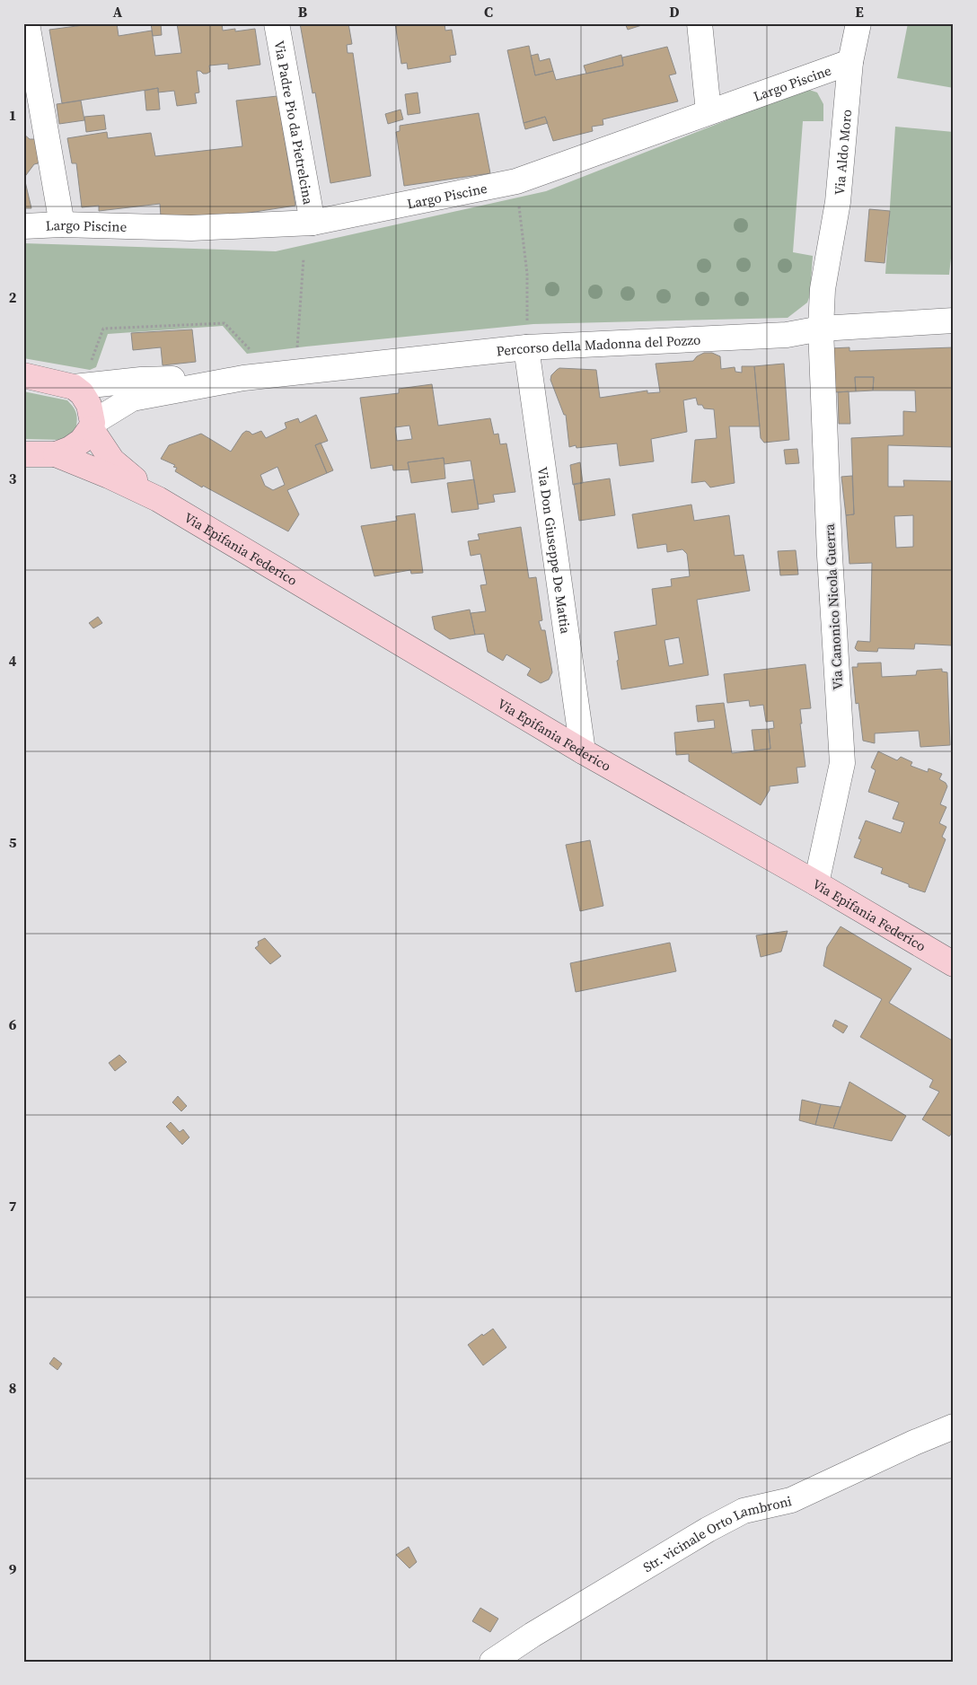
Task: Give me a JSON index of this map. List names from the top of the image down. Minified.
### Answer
{"streets":{"main road":["Via Epifania Federico"],"street":["Largo Piscine","Via Padre Pio da Pietrelcina","Via Aldo Moro","Percorso della Madonna del Pozzo","Via Don Giuseppe De Mattia","Via Canonico Nicola Guerra","Str. vicinale Orto Lambroni"]},"crossings":[["Largo Piscine","Via Padre Pio da Pietrelcina"],["Largo Piscine","Via Aldo Moro"],["Via Aldo Moro","Percorso della Madonna del Pozzo"],["Via Aldo Moro","Via Canonico Nicola Guerra"],["Percorso della Madonna del Pozzo","Via Don Giuseppe De Mattia"],["Percorso della Madonna del Pozzo","Via Canonico Nicola Guerra"],["Via Epifania Federico","Via Don Giuseppe De Mattia"],["Via Epifania Federico","Via Canonico Nicola Guerra"]],"grid":{"columns":["A","B","C","D","E"],"rows":["1","2","3","4","5","6","7","8","9"]}}
